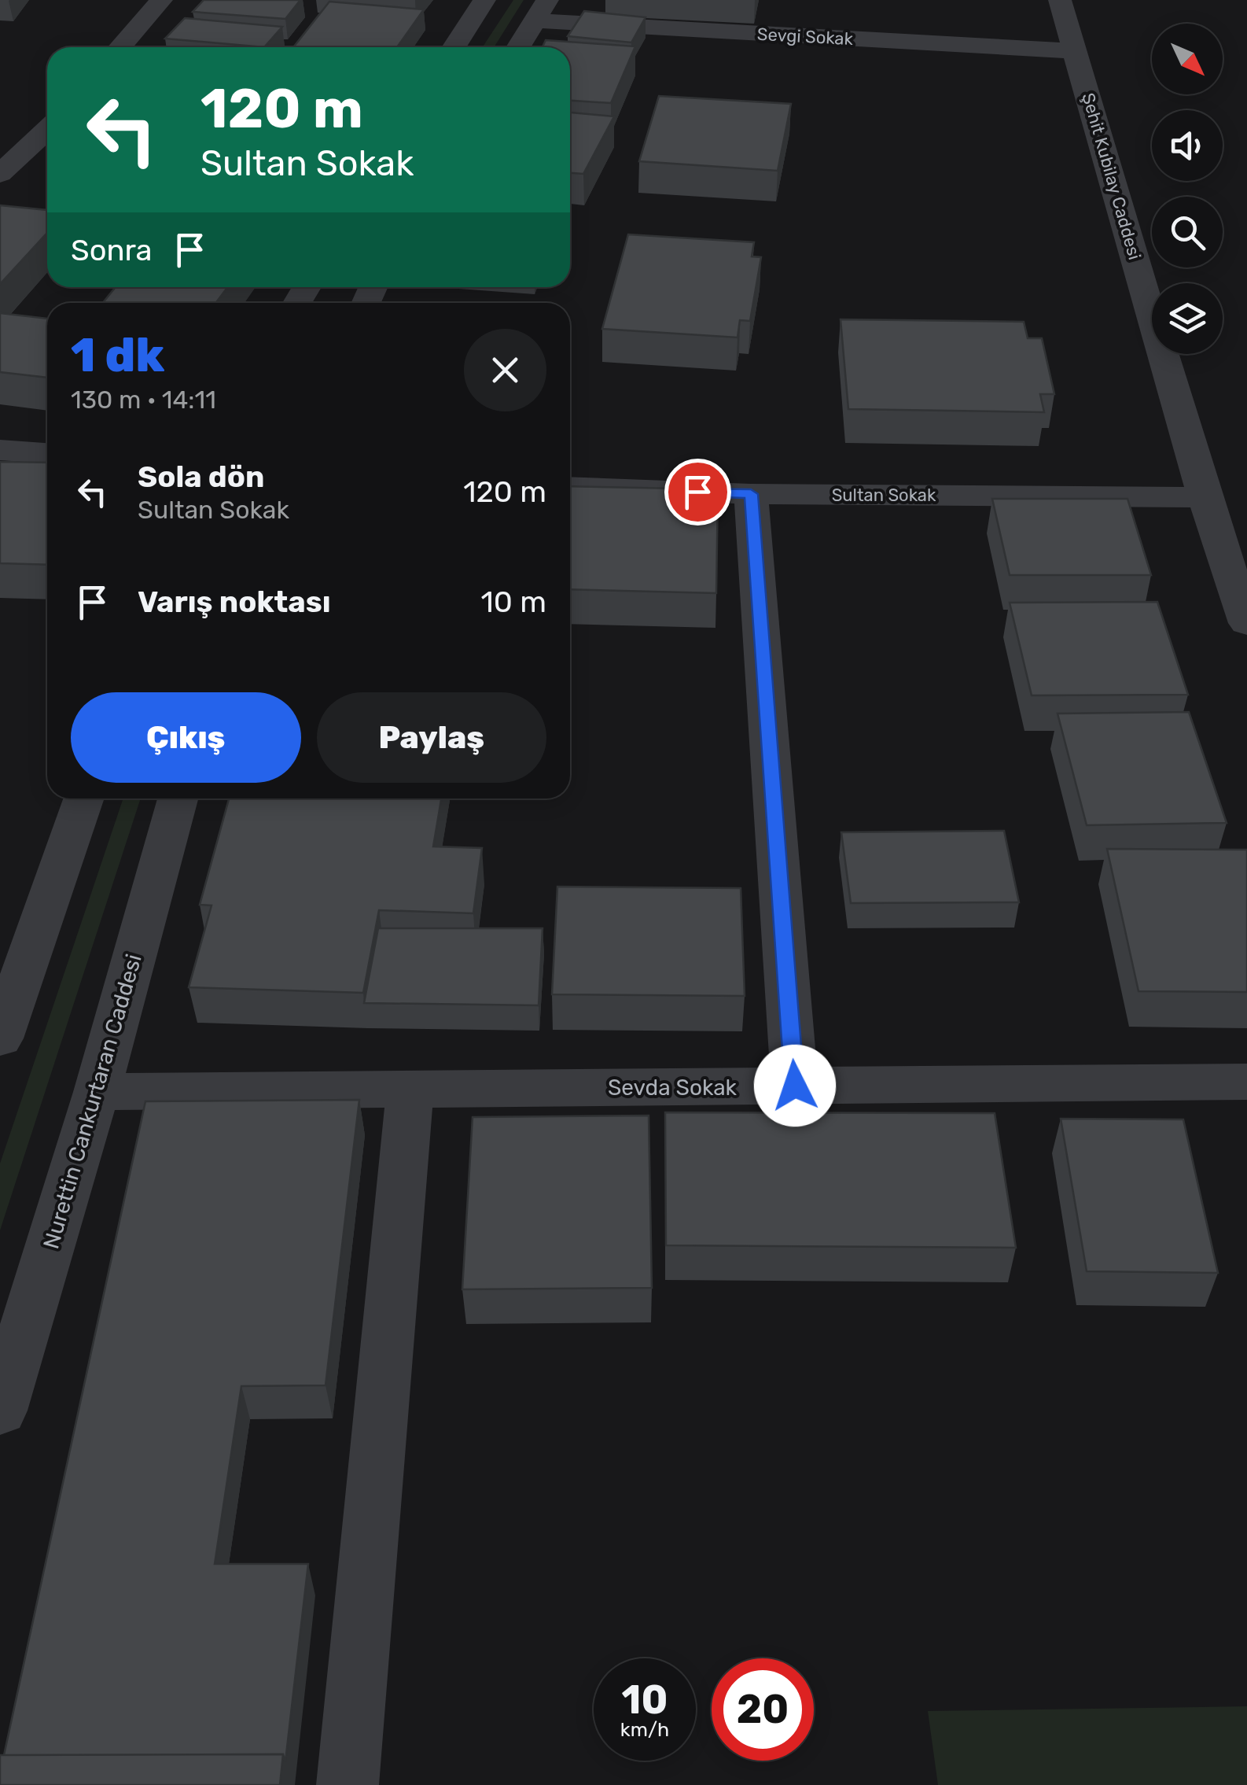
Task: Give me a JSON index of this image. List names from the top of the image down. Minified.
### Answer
{"streets":{"street":["Sevgi Sokak","Şehit Kubilay Caddesi","Sultan Sokak","Sevda Sokak","Nurettin Cankurtaran Caddesi"]},"crossings":[["Sevgi Sokak","Şehit Kubilay Caddesi"],["Şehit Kubilay Caddesi","Sultan Sokak"],["Sevda Sokak","Nurettin Cankurtaran Caddesi"]],"north":"bottom right","page":{"turn":["120 m","Sultan Sokak"],"then":"Sonra","heading":["1 dk","130 m · 14:11"],"list":[{"name":"Sola dön","note":"Sultan Sokak","value":"120 m"},{"name":"Varış noktası","value":"10 m"}],"buttons":["Çıkış","Paylaş"],"speed":"10 km/h","limit":"20"}}
